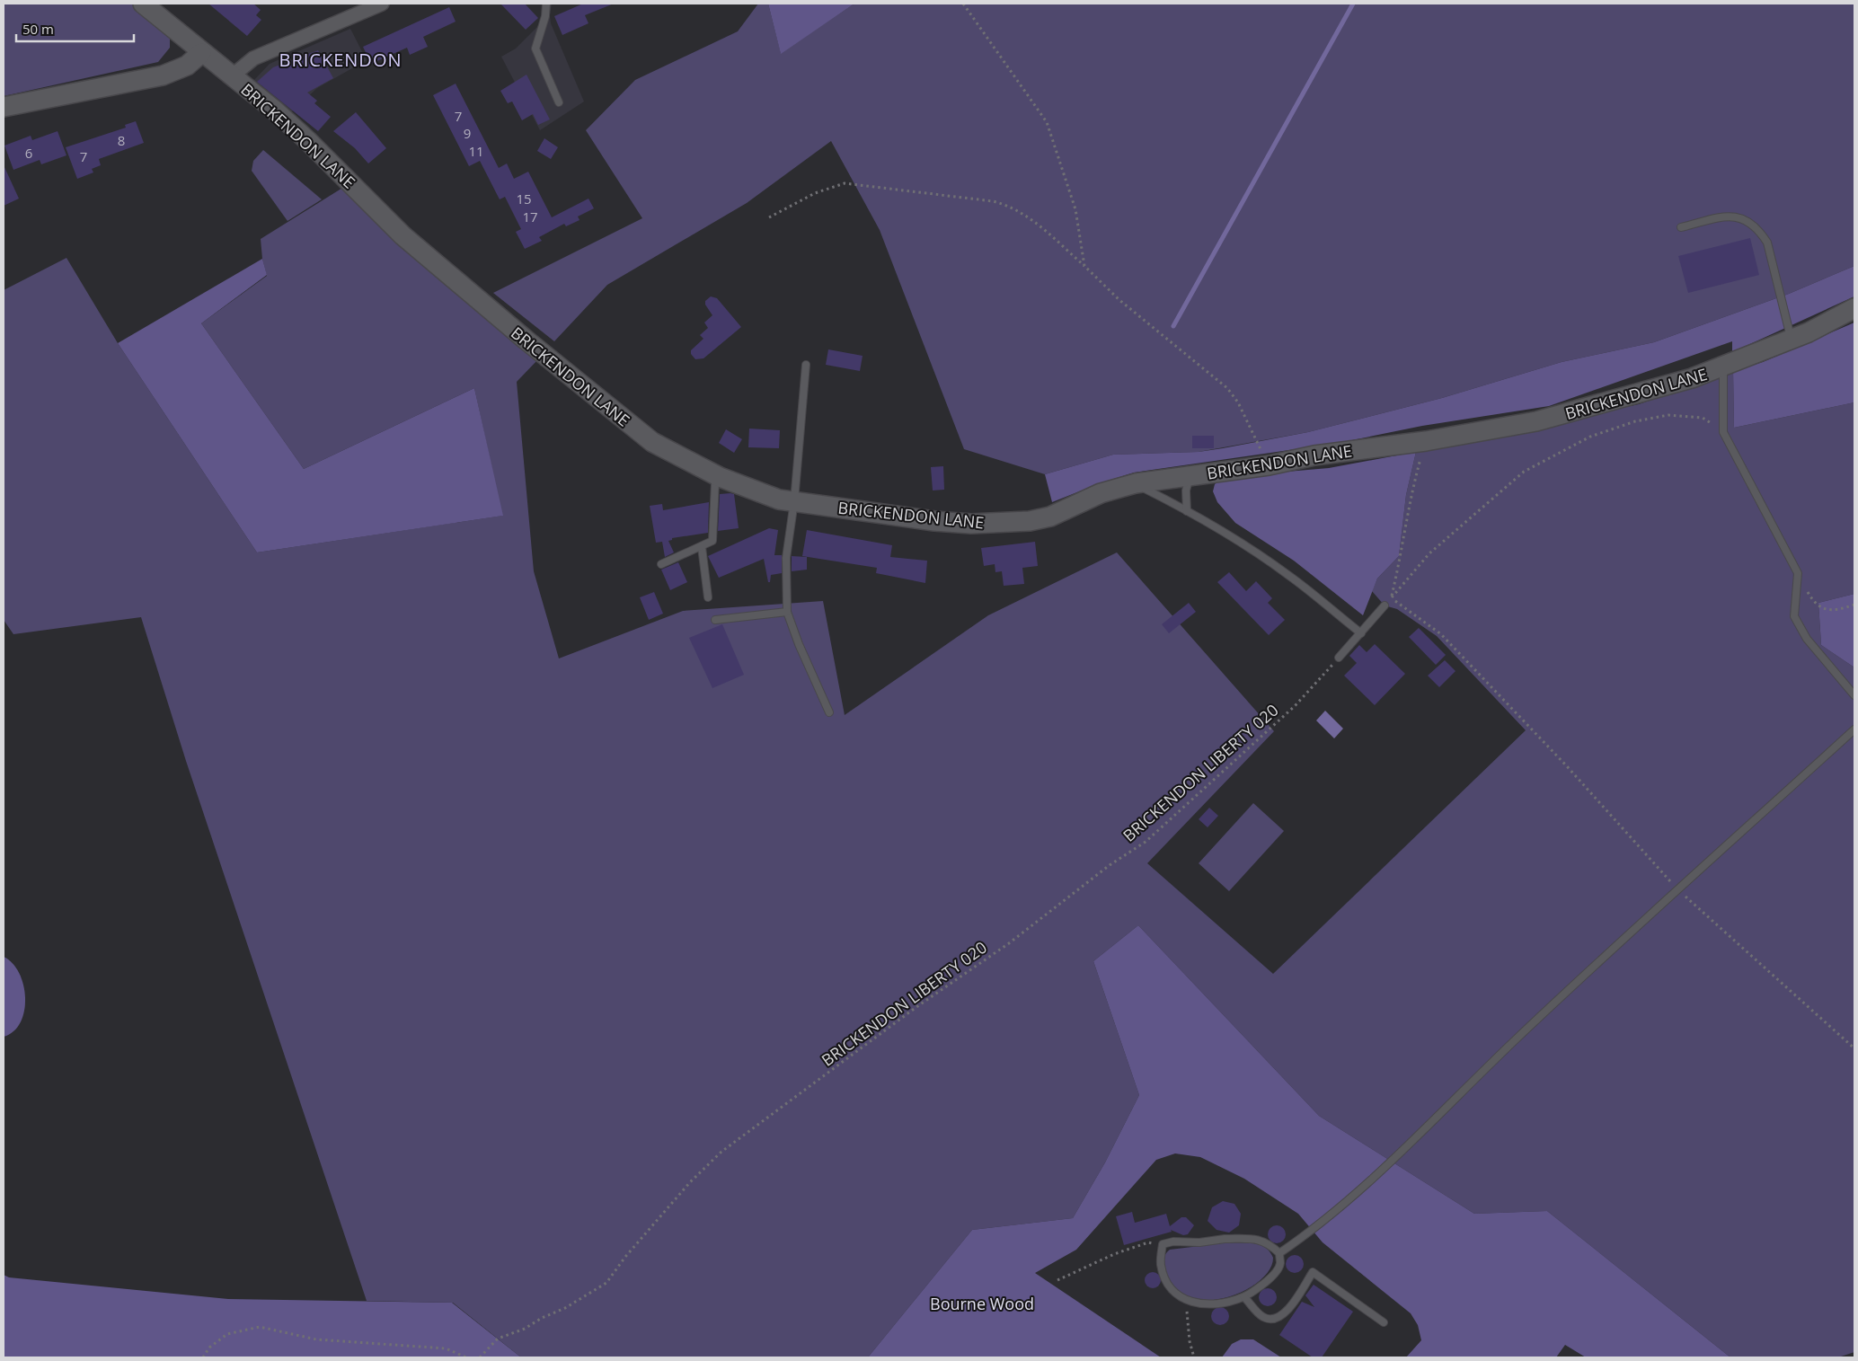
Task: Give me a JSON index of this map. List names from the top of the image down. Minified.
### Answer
{"streets":{"street":["BRICKENDON LANE"],"path":["BRICKENDON LIBERTY 020"]},"districts":["BRICKENDON"],"parks":["Bourne Wood"],"house_numbers":["7","9","8","11","6","7","15","17"],"scale_bar":"50 m"}
